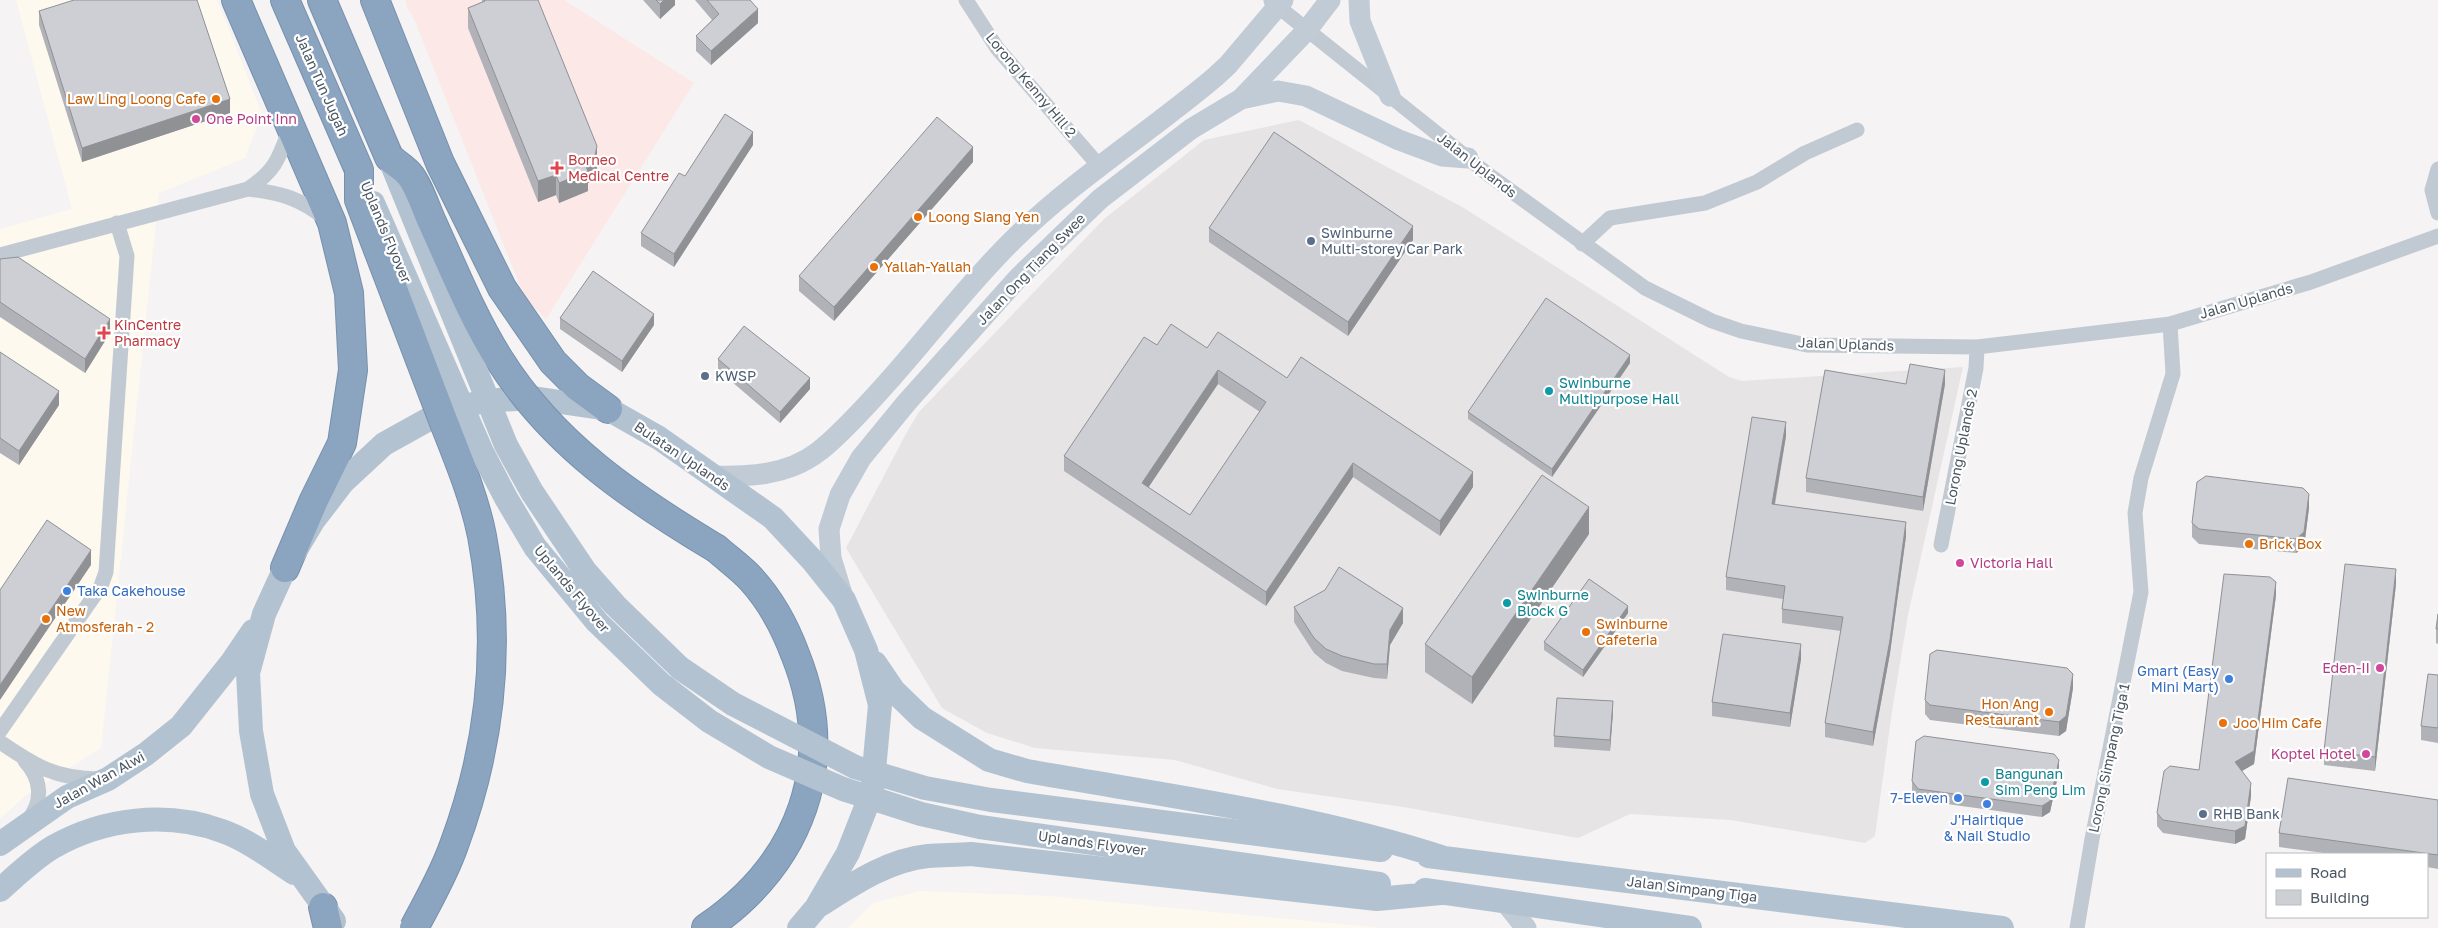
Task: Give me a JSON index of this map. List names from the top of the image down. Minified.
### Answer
{"streets":{"highway":["Jalan Tun Jugah","Uplands Flyover"],"main road":["Jalan Ong Tiang Swee","Bulatan Uplands","Jalan Wan Alwi","Jalan Simpang Tiga"],"street":["Lorong Kenny Hill 2","Jalan Uplands","Lorong Uplands 2","Lorong Simpang Tiga 1"]},"crossings":[["Jalan Tun Jugah","Uplands Flyover"],["Lorong Kenny Hill 2","Jalan Ong Tiang Swee"],["Jalan Uplands","Jalan Ong Tiang Swee"],["Jalan Uplands","Lorong Uplands 2"],["Jalan Uplands","Lorong Simpang Tiga 1"],["Uplands Flyover","Jalan Simpang Tiga"],["Jalan Ong Tiang Swee","Bulatan Uplands"],["Bulatan Uplands","Jalan Wan Alwi"]],"places":{"other":["Law Ling Loong Cafe","One Point Inn","Loong Siang Yen","Swinburne Multi-storey Car Park","Yallah-Yallah","KWSP","Swinburne Multipurpose Hall","Brick Box","Victoria Hall","Taka Cakehouse","Swinburne Block G","New Atmosferah - 2","Swinburne Cafeteria","Eden-II","Gmart (Easy Mini Mart)","Hon Ang Restaurant","Joo Him Cafe","Koptel Hotel","Bangunan Sim Peng Lim","7-Eleven","J'Hairtique & Nail Studio","RHB Bank"],"health":["Borneo Medical Centre","KinCentre Pharmacy"]},"legend":["Road","Building"]}
